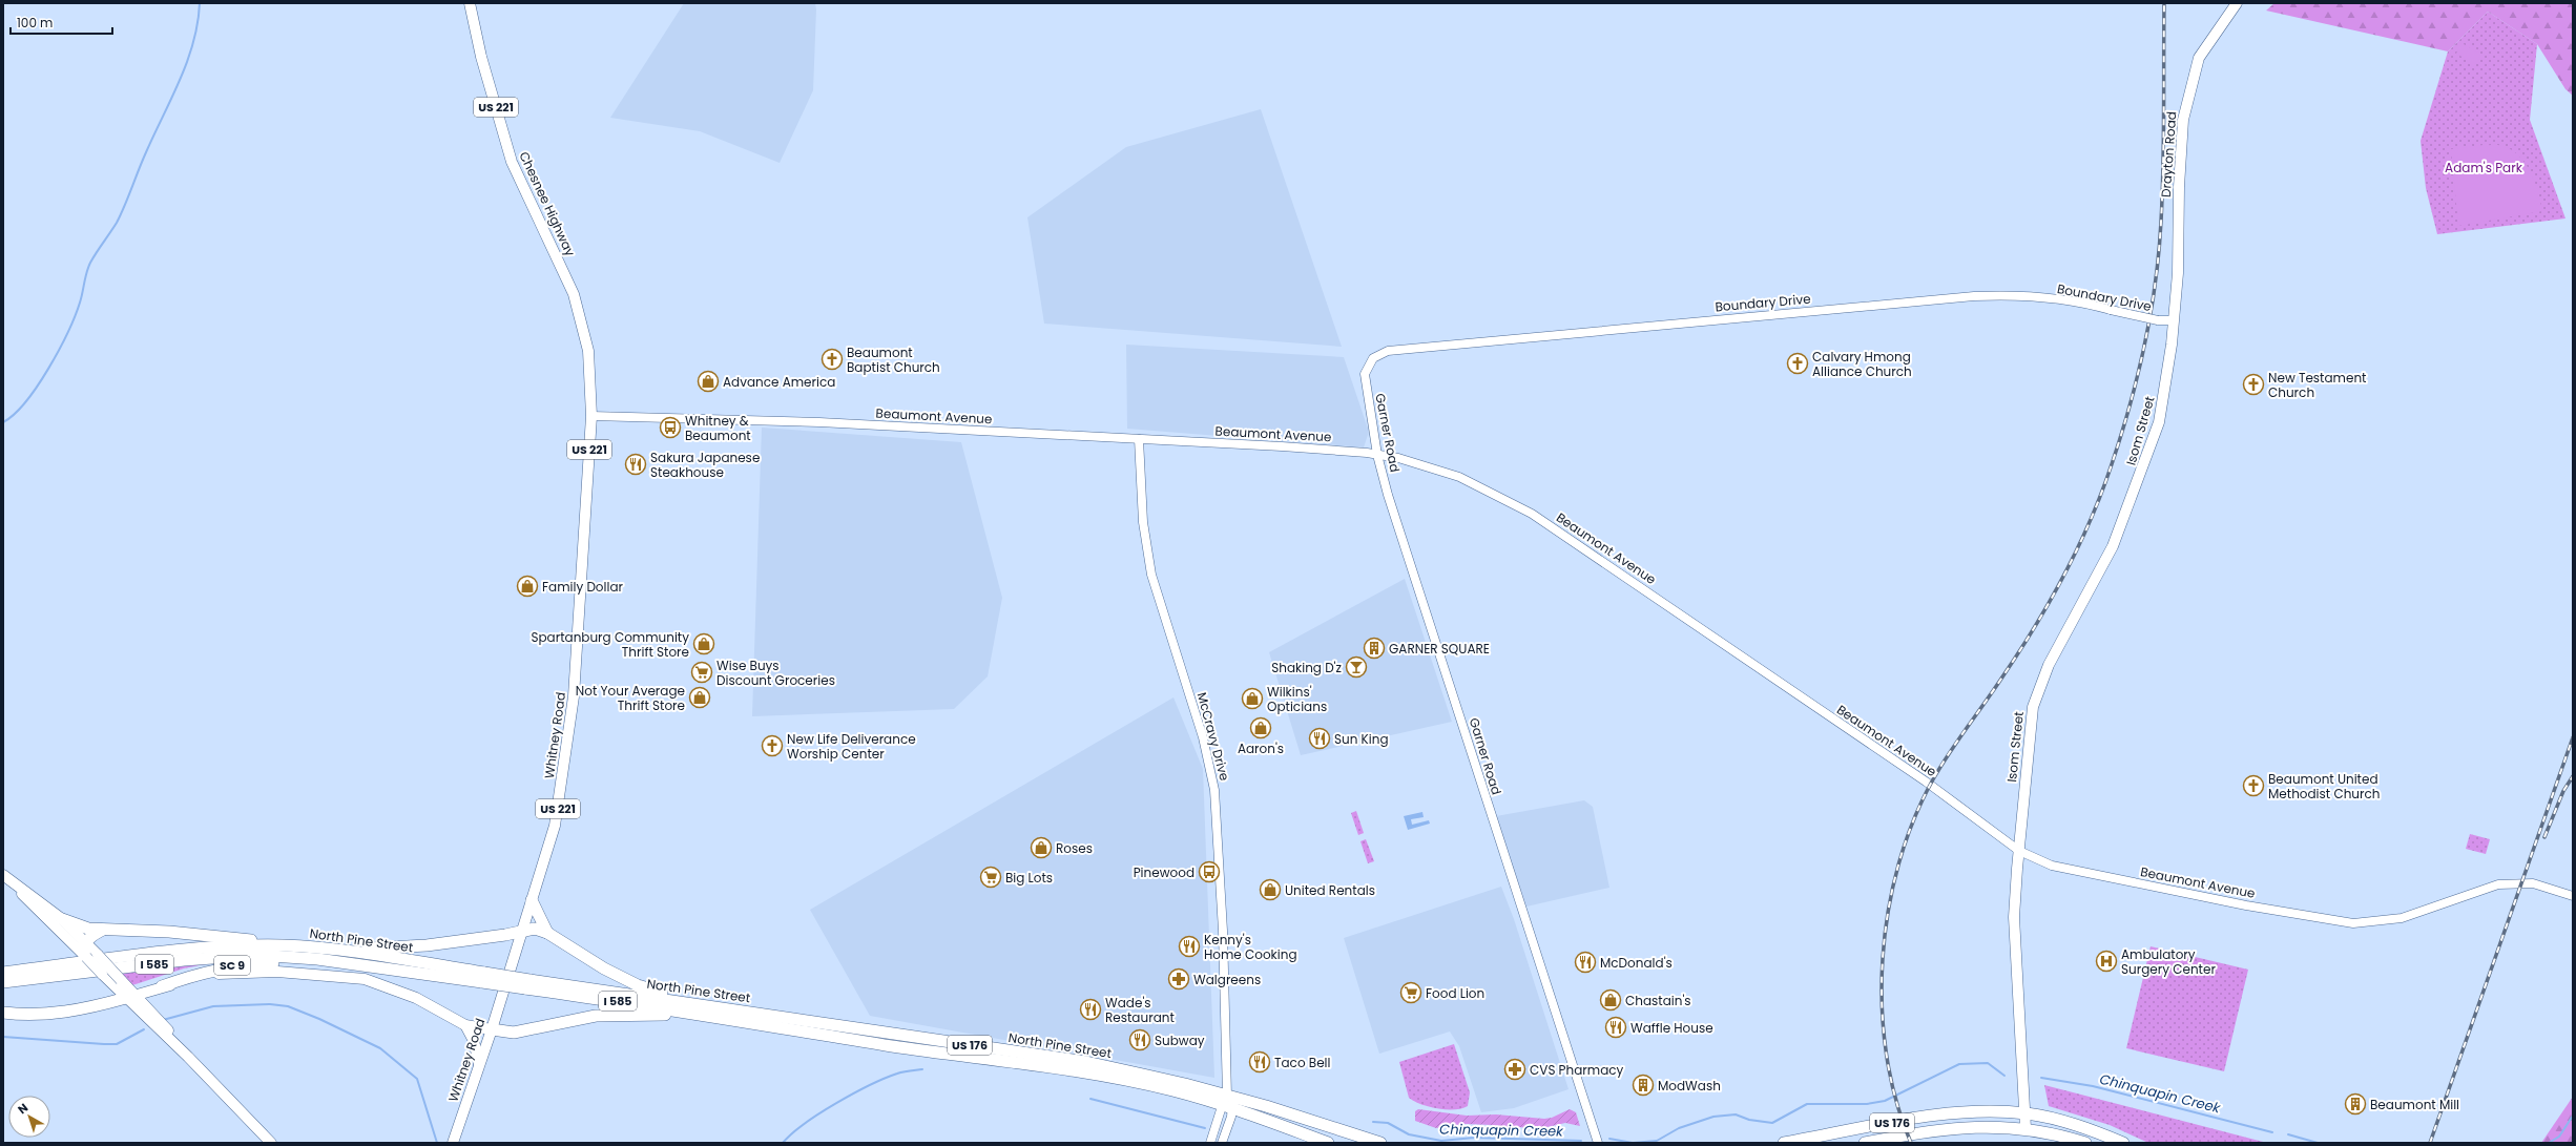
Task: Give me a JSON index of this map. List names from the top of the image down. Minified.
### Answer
{"streets":{"highway":["North Pine Street","I 585","SC 9","US 176"],"main road":["US 221","Drayton Road","Chesnee Highway","Isom Street","Whitney Road"],"street":["Boundary Drive","Beaumont Avenue","Garner Road","McCravy Drive"]},"crossings":[["Drayton Road","Boundary Drive"],["Drayton Road","Isom Street"],["Chesnee Highway","Beaumont Avenue"],["Chesnee Highway","Whitney Road"],["Boundary Drive","Isom Street"],["Boundary Drive","Garner Road"],["Beaumont Avenue","Isom Street"],["Beaumont Avenue","Garner Road"],["Beaumont Avenue","Whitney Road"],["Beaumont Avenue","McCravy Drive"],["Isom Street","US 176"],["McCravy Drive","North Pine Street"],["North Pine Street","SC 9"]],"water":["Chinquapin Creek"],"parks":["Adam's Park"],"places":{"church":["Beaumont Baptist Church","Calvary Hmong Alliance Church","New Testament Church","New Life Deliverance Worship Center","Beaumont United Methodist Church"],"shop":["Advance America","Family Dollar","Spartanburg Community Thrift Store","Not Your Average Thrift Store","Wilkins' Opticians","Aaron's","Roses","United Rentals","Chastain's"],"bus stop":["Whitney & Beaumont","Pinewood"],"restaurant":["Sakura Japanese Steakhouse","Sun King","Kenny's Home Cooking","McDonald's","Wade's Restaurant","Waffle House","Subway","Taco Bell"],"building":["GARNER SQUARE","ModWash","Beaumont Mill"],"bar":["Shaking D'z"],"supermarket":["Wise Buys Discount Groceries","Big Lots","Food Lion"],"hospital":["Ambulatory Surgery Center"],"pharmacy":["Walgreens","CVS Pharmacy"]},"scale_bar":"100 m","north":"top left"}
